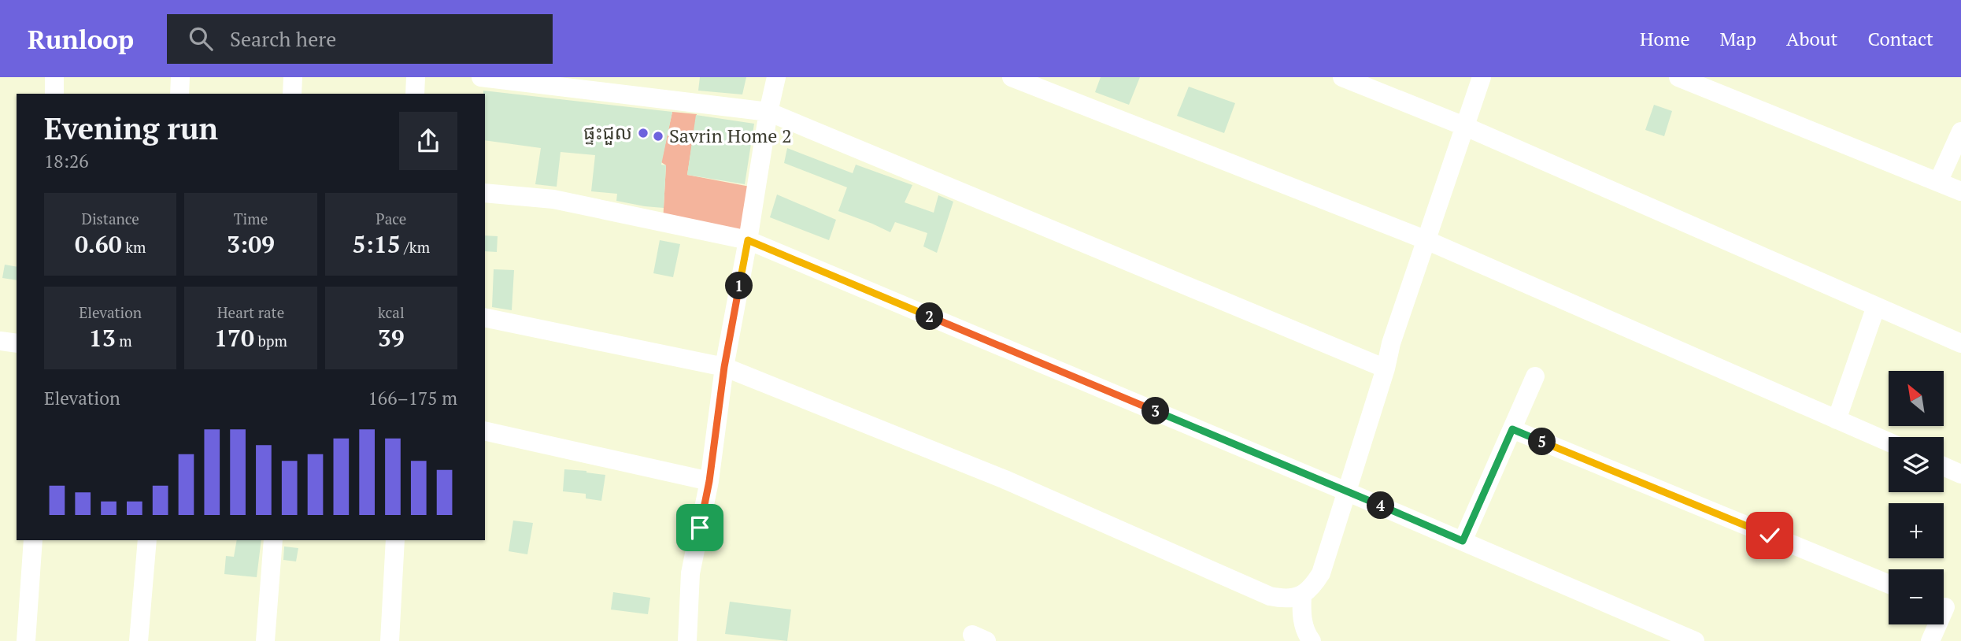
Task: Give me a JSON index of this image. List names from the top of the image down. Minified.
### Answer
{"places":["ផ្ទះជួល","Savrin Home 2"],"north":"top left","page":{"header":"Runloop","search":"Search here","nav":["Home","Map","About","Contact"],"heading":["Evening run","18:26"],"stats":[["Distance","0.60 km"],["Time","3:09"],["Pace","5:15 /km"],["Elevation","13 m"],["Heart rate","170 bpm"],["kcal","39"]],"pins":["1","2","3","5","4"],"map_buttons":["+","−"],"chart":["Elevation","166–175 m"]}}
